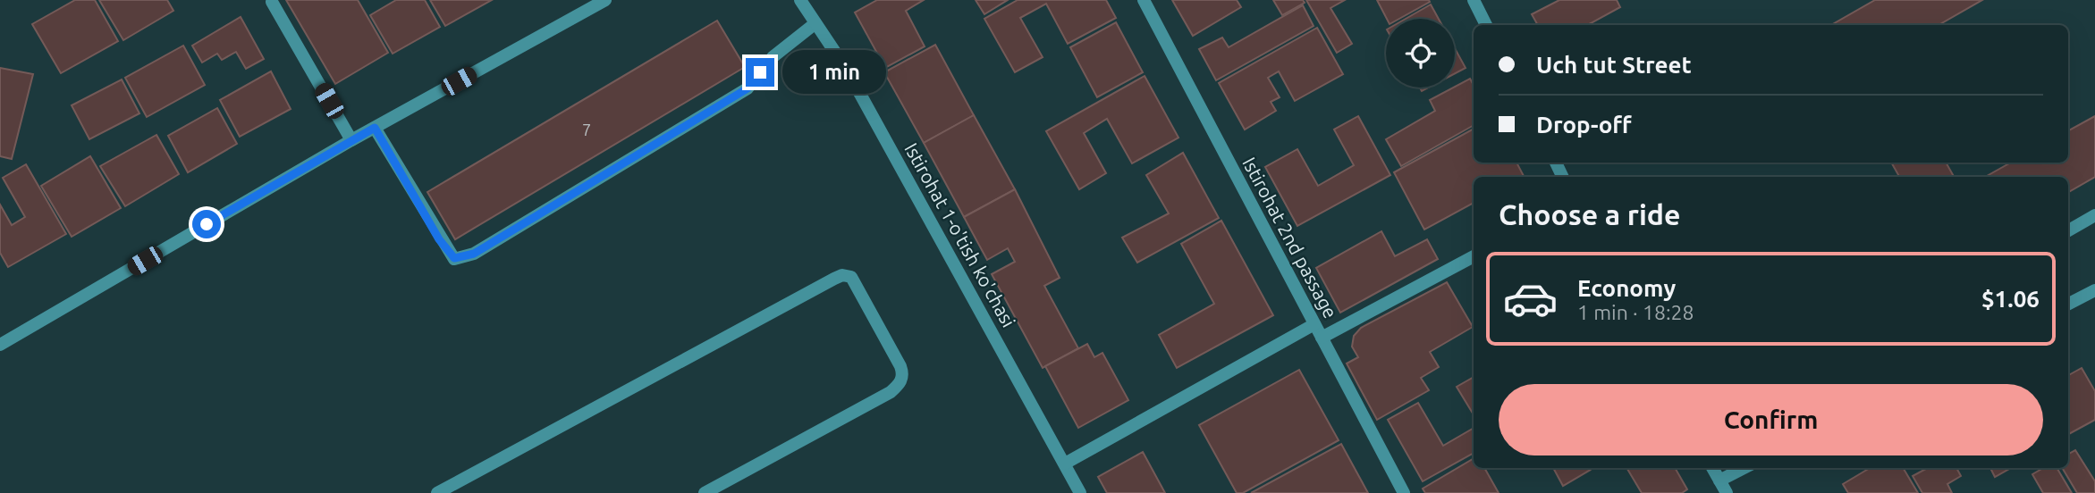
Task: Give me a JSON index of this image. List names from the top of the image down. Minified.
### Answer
{"streets":{"street":["Istirohat 1-o'tish ko'chasi","Istirohat 2nd passage"]},"house_numbers":["7"],"page":{"banner":["Uch tut Street","Drop-off"],"bubble":"1 min","heading":"Choose a ride","list":[{"name":"Economy","note":"1 min · 18:28","value":"$1.06"}],"buttons":"Confirm"}}
